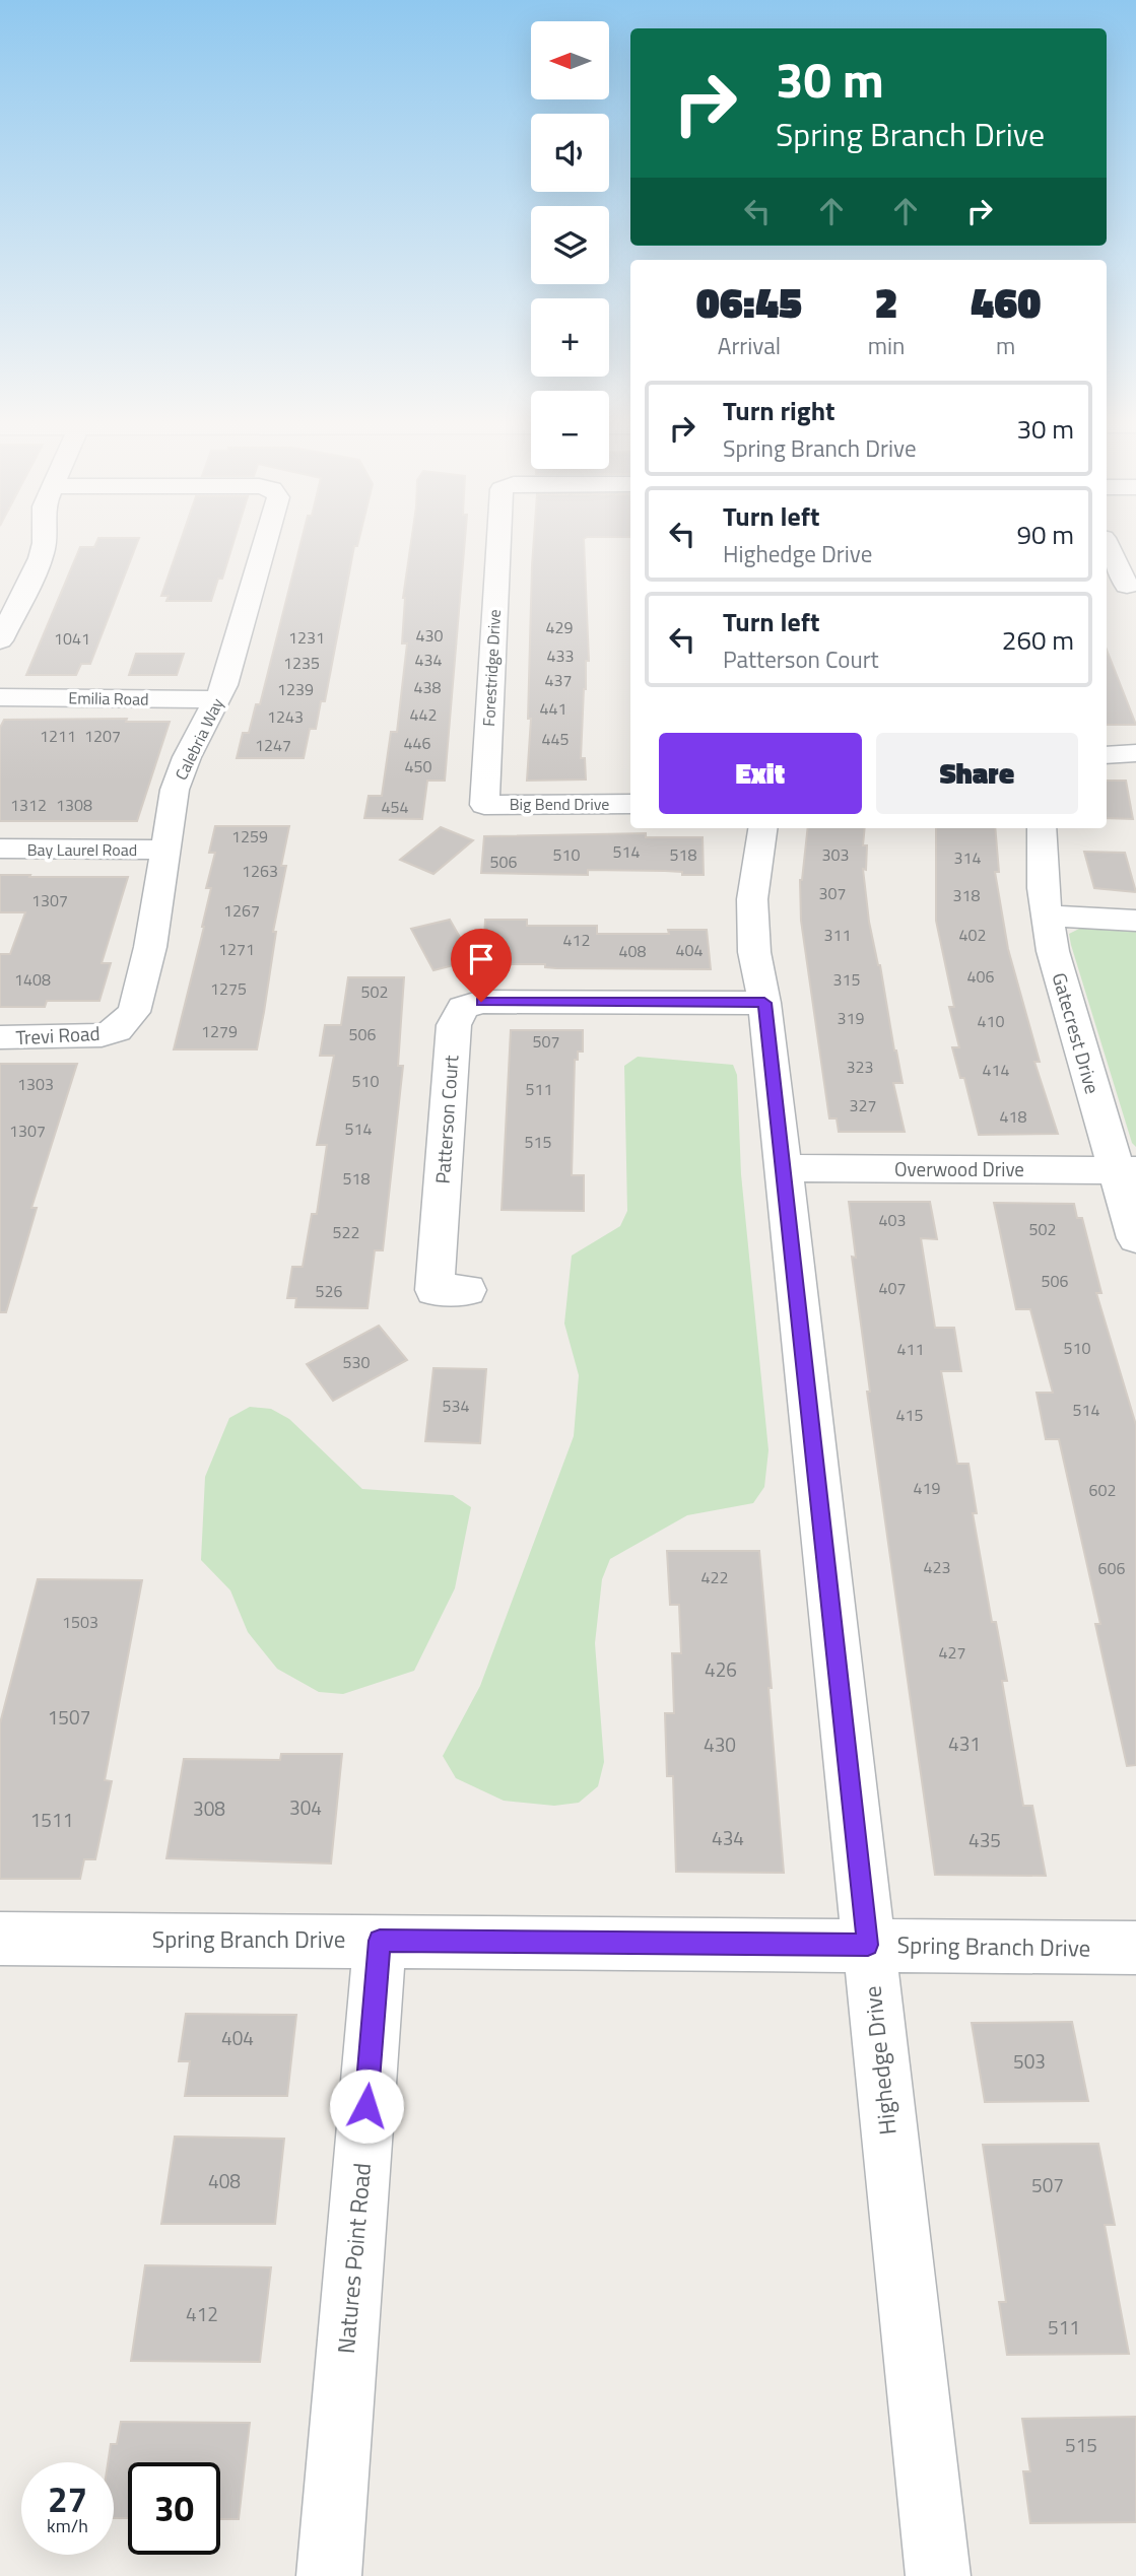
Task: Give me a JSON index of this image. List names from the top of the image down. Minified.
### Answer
{"streets":{"street":["Forestridge Drive","Emilia Road","Calebria Way","Big Bend Drive","Bay Laurel Road","Gatecrest Drive","Trevi Road","Patterson Court","Overwood Drive","Spring Branch Drive","Highedge Drive","Natures Point Road"]},"crossings":[["Forestridge Drive","Big Bend Drive"],["Emilia Road","Calebria Way"],["Calebria Way","Bay Laurel Road"],["Calebria Way","Trevi Road"],["Gatecrest Drive","Overwood Drive"],["Patterson Court","Highedge Drive"],["Overwood Drive","Highedge Drive"],["Spring Branch Drive","Highedge Drive"],["Spring Branch Drive","Natures Point Road"]],"house_numbers":["429","430","1231","1041","433","434","1235","437","438","1239","441","442","1243","1211","1207","445","446","1247","450","1312","1308","454","1259","514","510","518","303","314","506","1263","307","318","1307","1267","311","402","412","1271","404","408","406","1408","315","1275","502","319","410","1279","506","507","323","414","510","1303","511","327","418","514","1307","515","518","403","502","522","506","407","526","510","411","530","534","514","415","419","602","423","606","422","1503","427","426","1507","431","430","304","308","1511","434","435","404","503","408","507","412","511","515"],"north":"left","page":{"map_buttons":["+","−"],"turn":["30 m","Spring Branch Drive"],"eta":["06:45","Arrival","2","min","460","m"],"list":[{"name":"Turn right","note":"Spring Branch Drive","value":"30 m"},{"name":"Turn left","note":"Highedge Drive","value":"90 m"},{"name":"Turn left","note":"Patterson Court","value":"260 m"}],"buttons":["Exit","Share"],"speed":"27 km/h","limit":"30"}}
